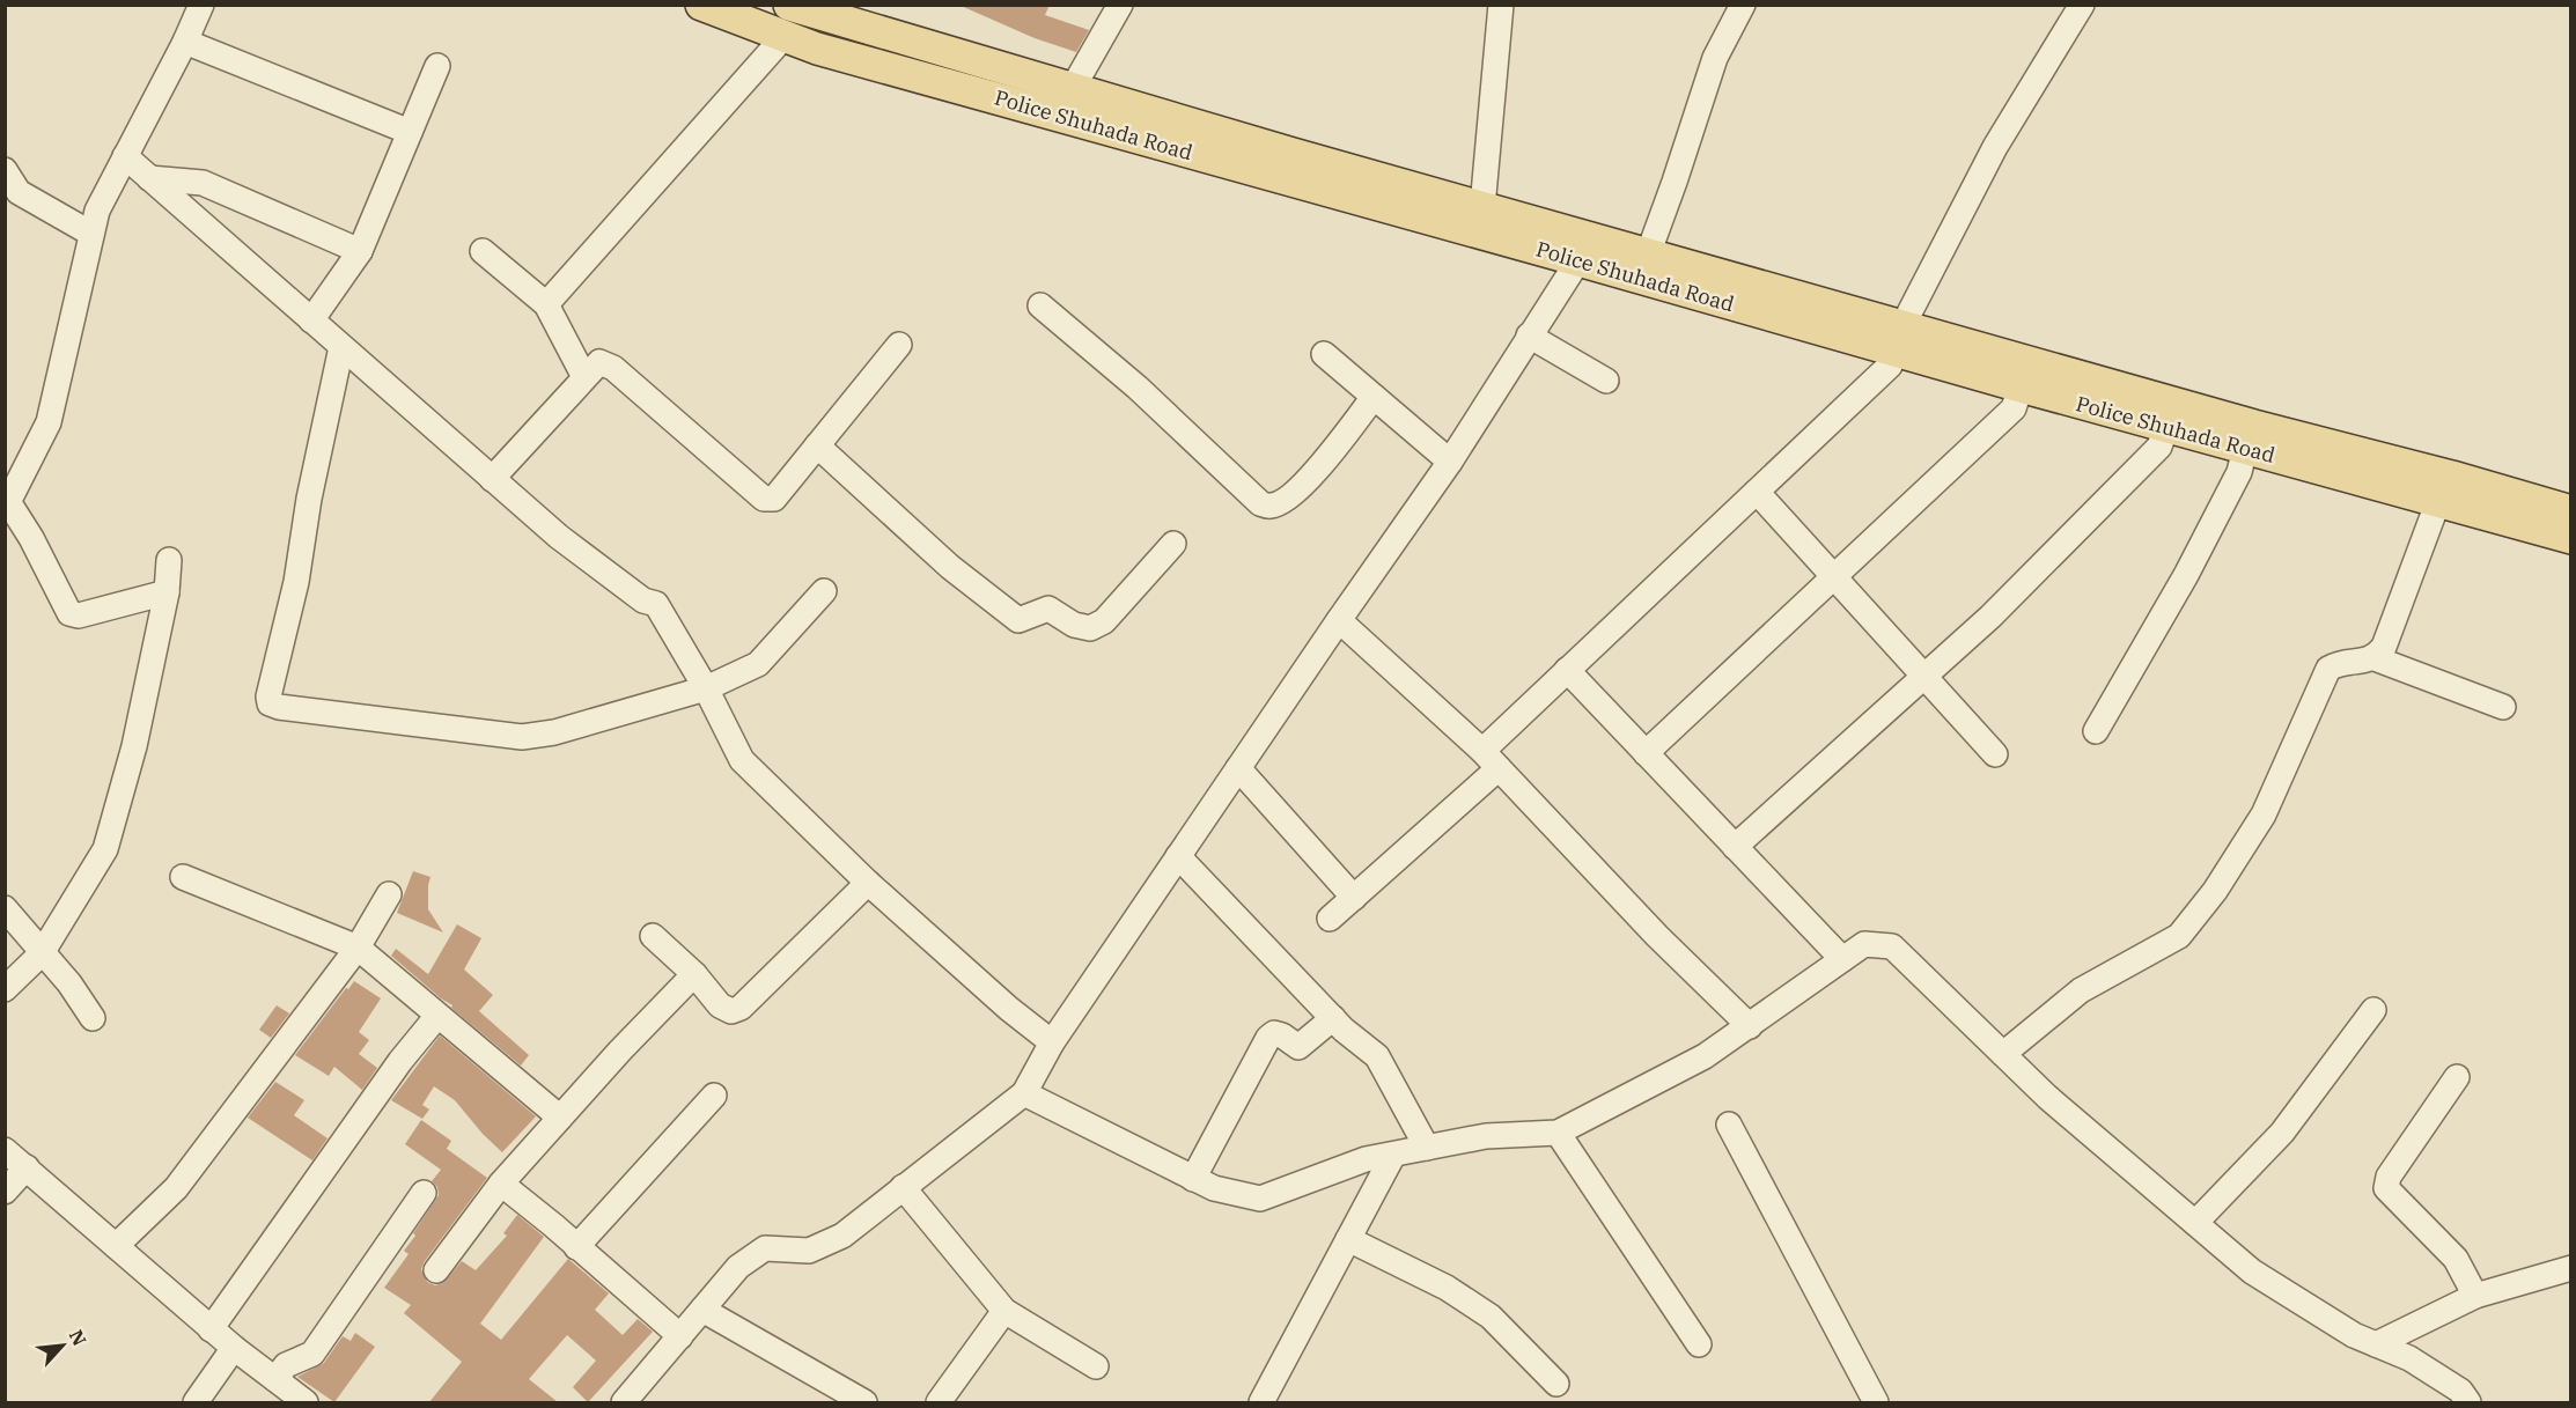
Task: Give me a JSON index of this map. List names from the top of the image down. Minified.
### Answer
{"streets":{"main road":["Police Shuhada Road"]},"north":"top right"}
